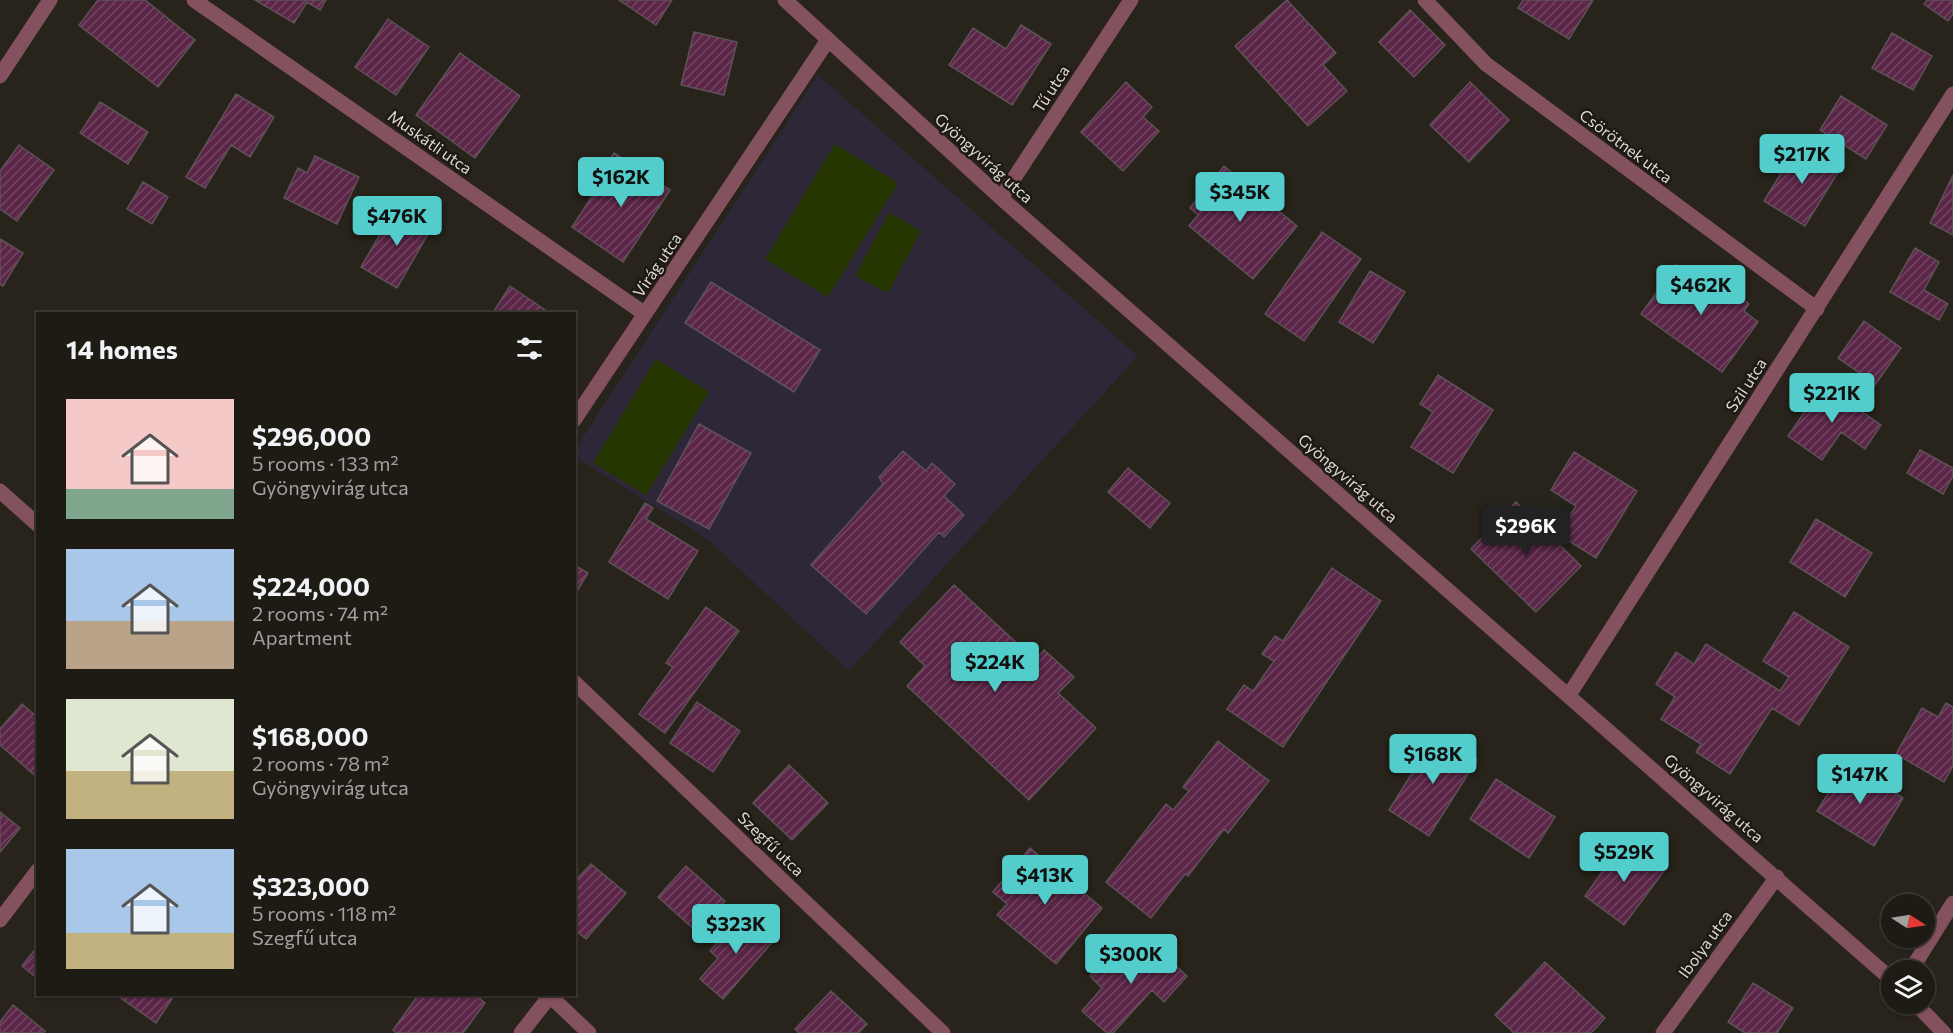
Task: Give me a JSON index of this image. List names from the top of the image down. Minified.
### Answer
{"streets":{"street":["Tű utca","Muskátli utca","Csörötnek utca","Gyöngyvirág utca","Virág utca","Szil utca","Szegfű utca","Ibolya utca"]},"crossings":[["Tű utca","Gyöngyvirág utca"],["Muskátli utca","Virág utca"],["Csörötnek utca","Szil utca"],["Gyöngyvirág utca","Virág utca"],["Gyöngyvirág utca","Szil utca"],["Gyöngyvirág utca","Ibolya utca"]],"north":"right","page":{"price":["$217K","$162K","$345K","$476K","$462K","$221K","$296K","$224K","$168K","$147K","$529K","$413K","$323K","$300K"],"heading":"14 homes","list":[{"name":"$296,000","note":"5 rooms · 133 m² · Gyöngyvirág utca"},{"name":"$224,000","note":"2 rooms · 74 m² · Apartment"},{"name":"$168,000","note":"2 rooms · 78 m² · Gyöngyvirág utca"},{"name":"$323,000","note":"5 rooms · 118 m² · Szegfű utca"}]}}
